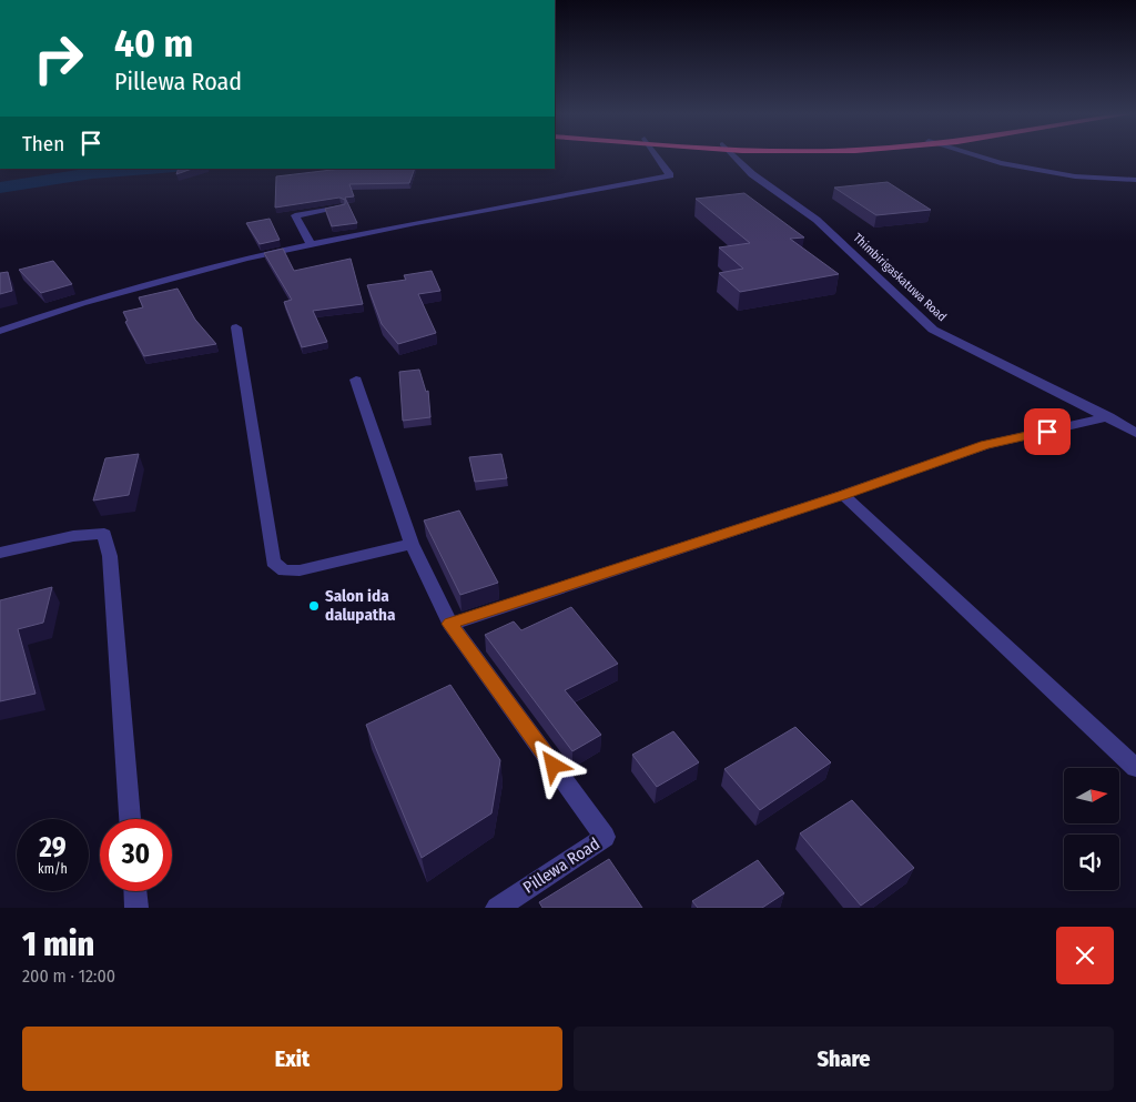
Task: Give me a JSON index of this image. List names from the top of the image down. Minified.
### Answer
{"streets":{"street":["Thimbirigaskatuwa Road","Pillewa Road"]},"places":["Salon ida dalupatha"],"north":"right","page":{"turn":["40 m","Pillewa Road"],"then":"Then","speed":"29 km/h","limit":"30","heading":["1 min","200 m · 12:00"],"buttons":["Exit","Share"]}}
